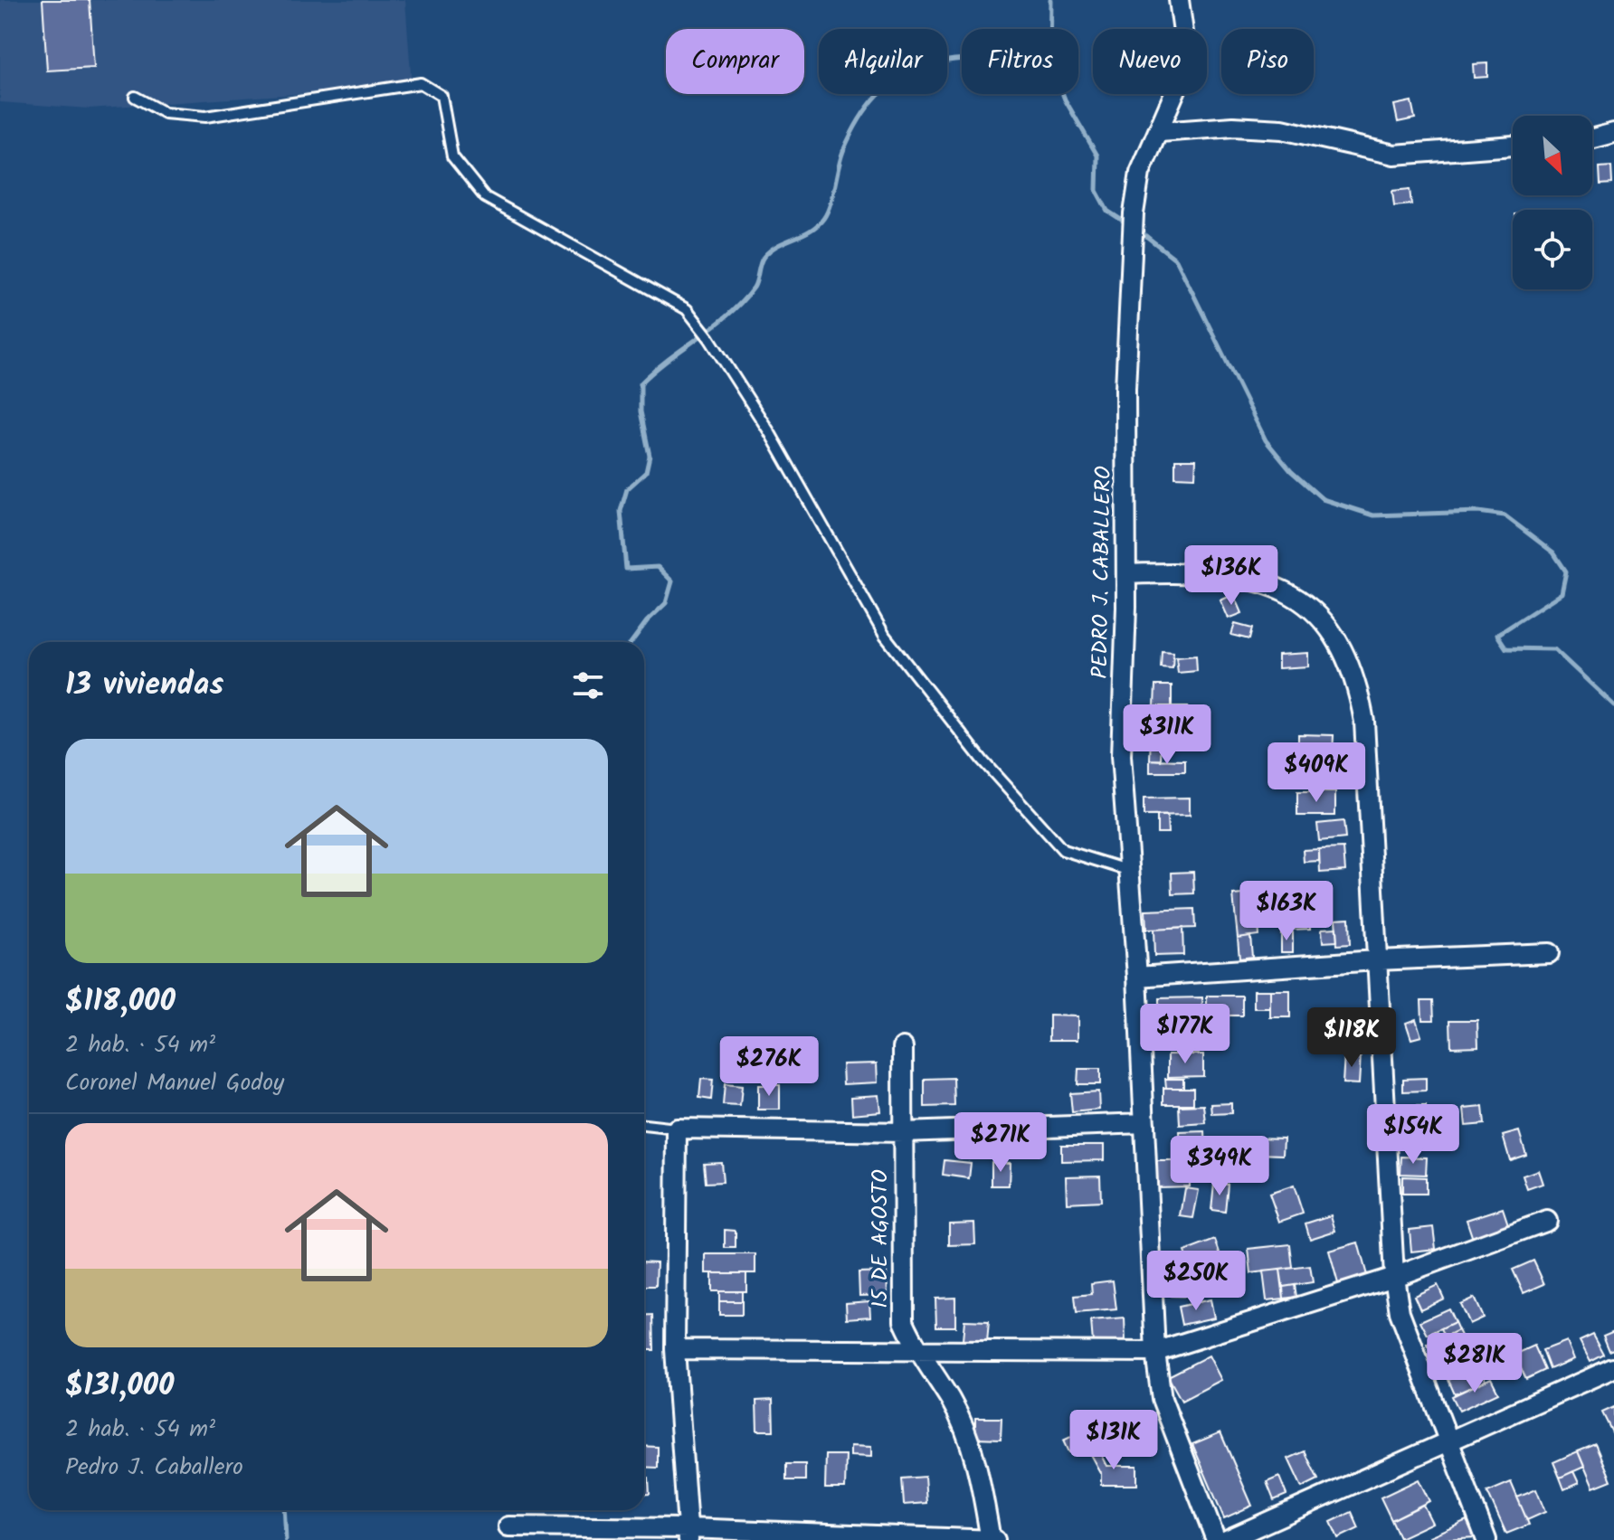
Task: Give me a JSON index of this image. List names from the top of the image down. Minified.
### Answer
{"streets":{"street":["PEDRO J. CABALLERO","15 DE AGOSTO"]},"north":"bottom right","page":{"chip":["Comprar","Alquilar","Filtros","Nuevo","Piso"],"price":["$136K","$311K","$409K","$163K","$177K","$118K","$276K","$154K","$271K","$349K","$250K","$281K","$131K"],"heading":"13 viviendas","list":[{"name":"$118,000","note":"2 hab. · 54 m² · Coronel Manuel Godoy"},{"name":"$131,000","note":"2 hab. · 54 m² · Pedro J. Caballero"}]}}
